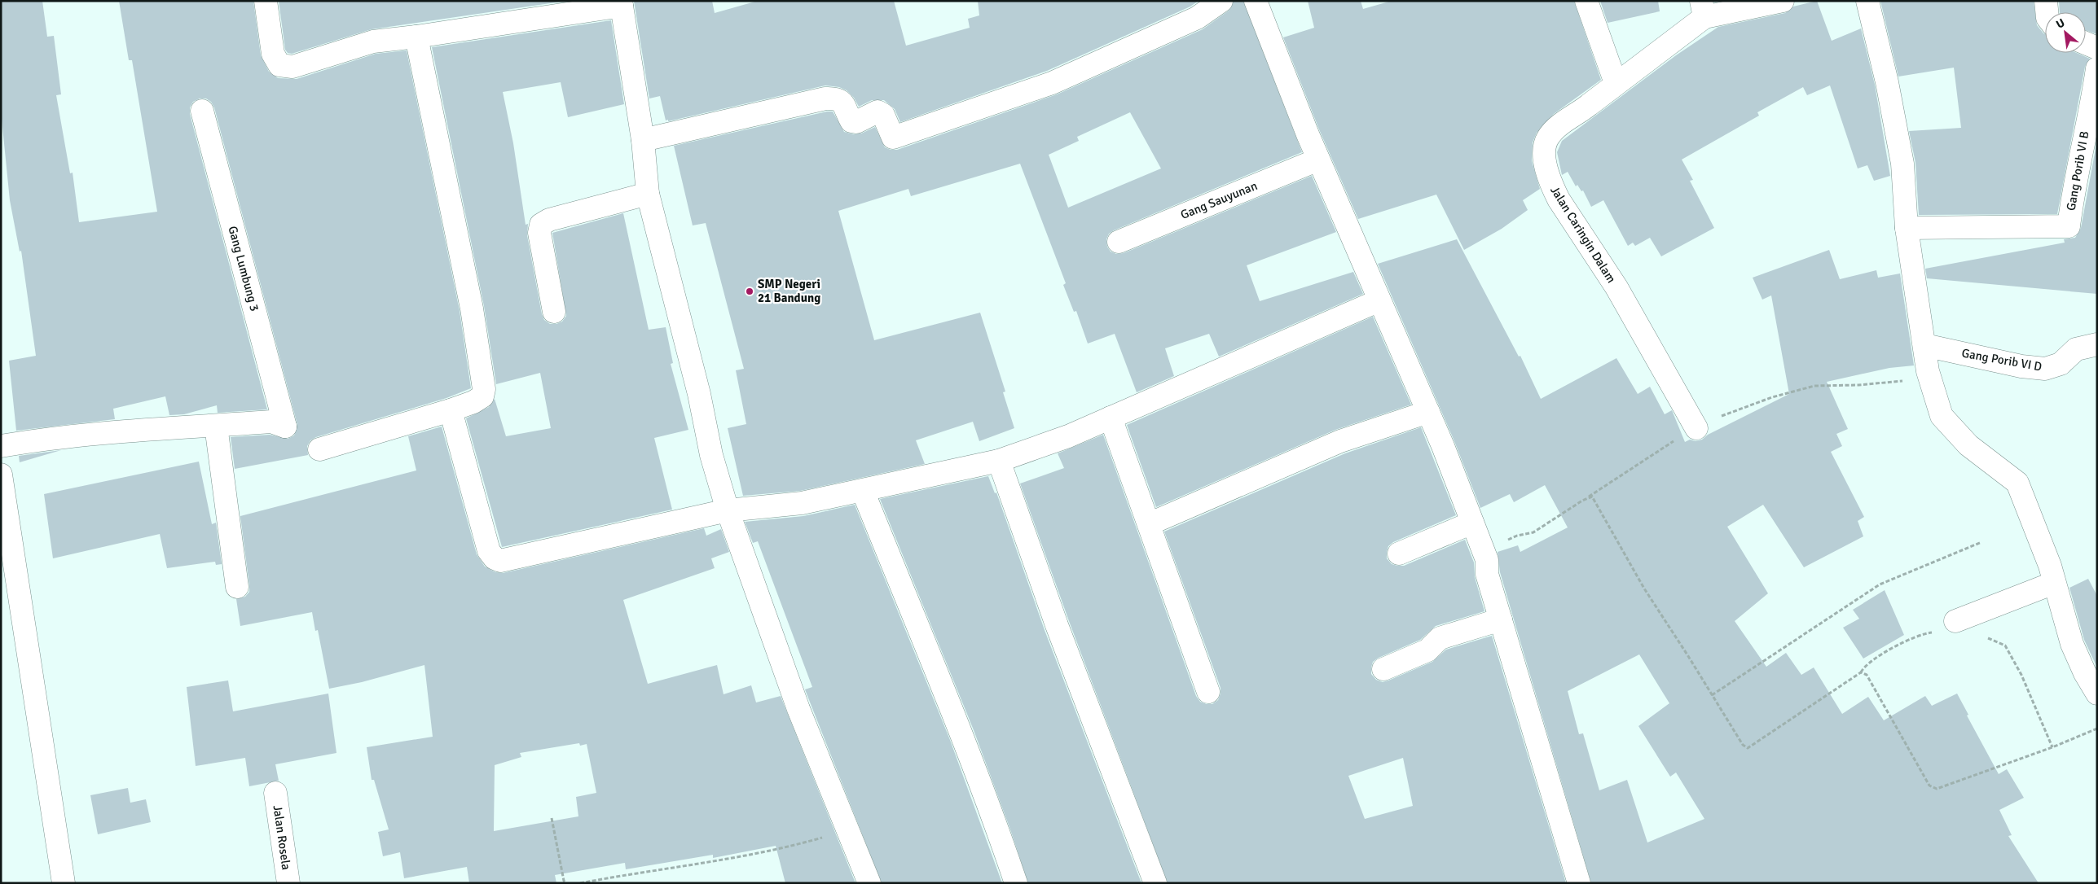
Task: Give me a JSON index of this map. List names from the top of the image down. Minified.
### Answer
{"streets":{"street":["Gang Porib VI B","Gang Sauyunan","Jalan Caringin Dalam","Gang Lumbung 3","Gang Porib VI D","Jalan Rosela"]},"places":["SMP Negeri 21 Bandung"],"north":"top left"}
